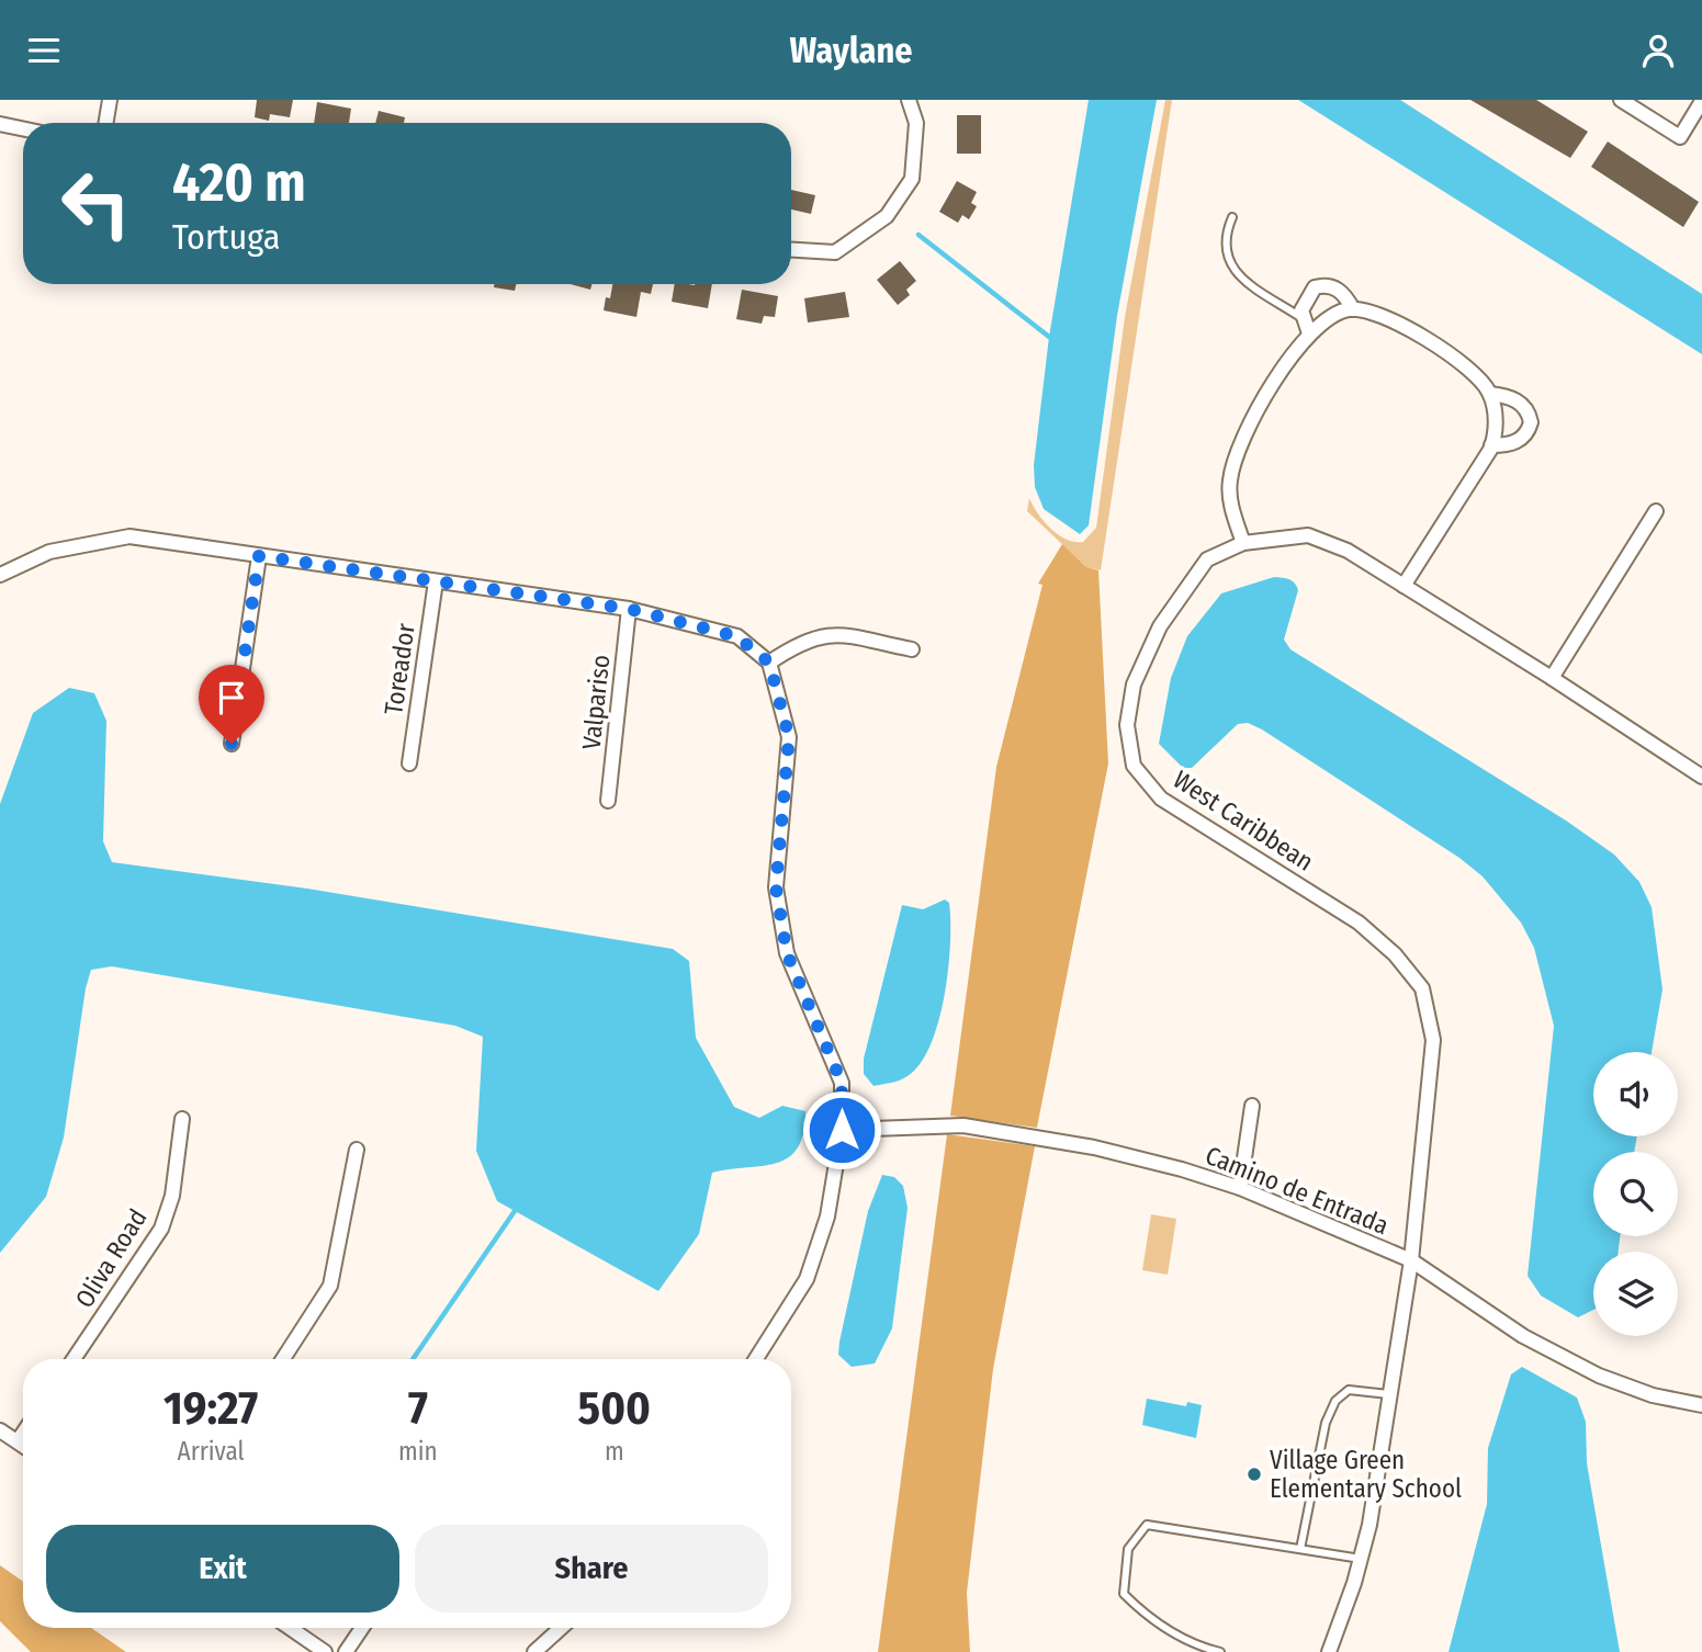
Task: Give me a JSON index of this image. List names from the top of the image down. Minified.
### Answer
{"streets":{"street":["Toreador","Valpariso","West Caribbean","Camino de Entrada","Oliva Road"]},"crossings":[["West Caribbean","Camino de Entrada"]],"places":["Village Green Elementary School"],"page":{"header":"Waylane","turn":["420 m","Tortuga"],"eta":["19:27","Arrival","7","min","500","m"],"buttons":["Exit","Share"]}}
